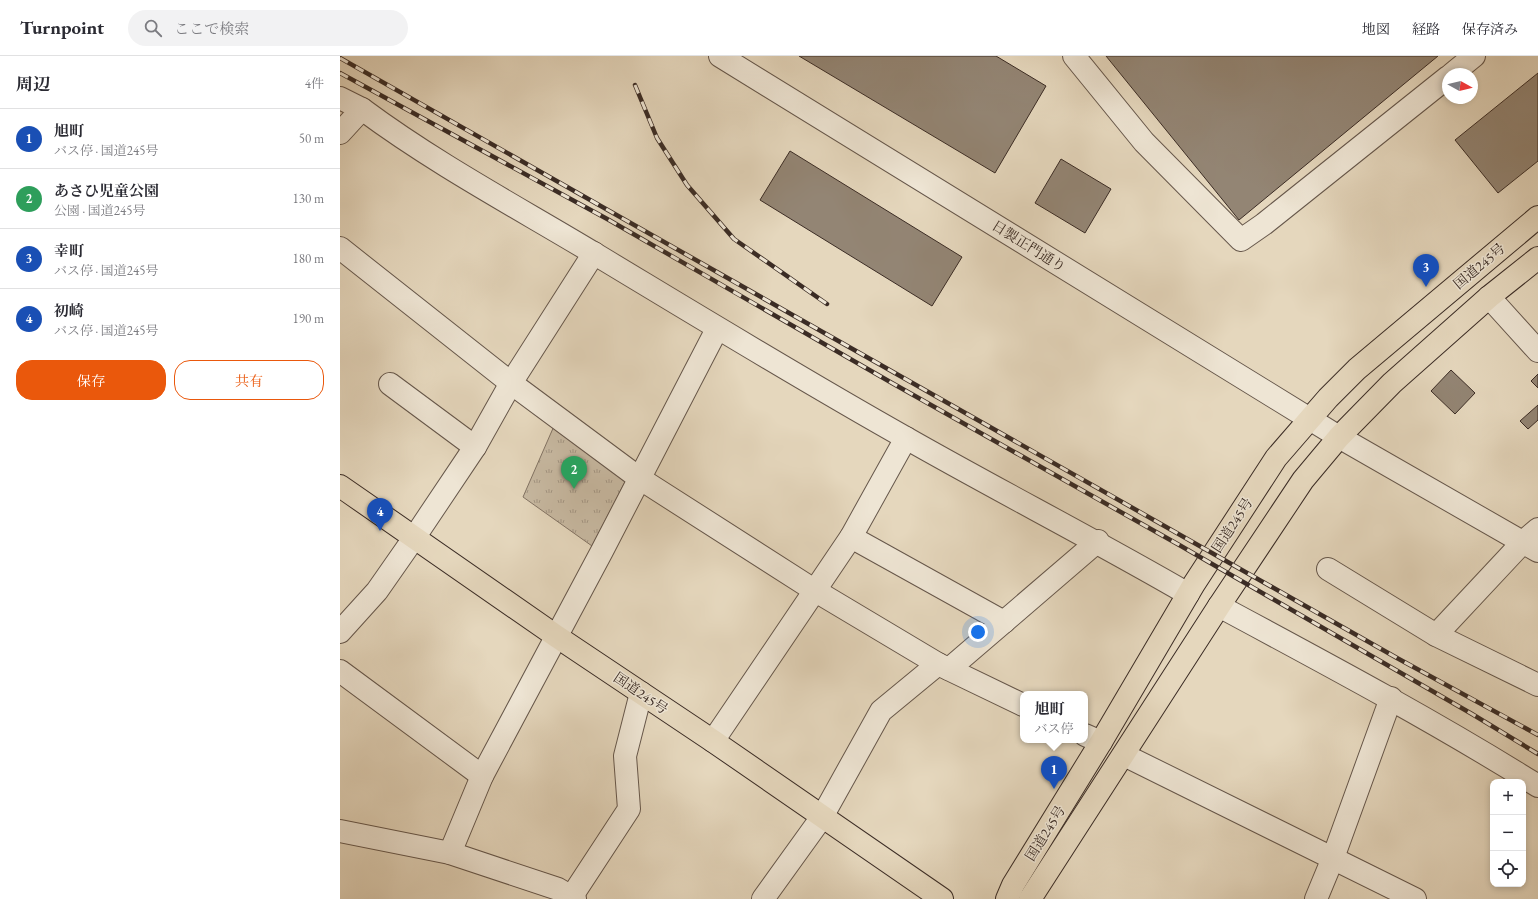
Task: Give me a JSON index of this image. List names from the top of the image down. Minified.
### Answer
{"streets":{"highway":["国道245号"],"street":["日製正門通り"]},"crossings":[["日製正門通り","国道245号"]],"north":"right","page":{"header":"Turnpoint","search":"ここで検索","nav":["地図","経路","保存済み"],"heading":["周辺","4件"],"list":[{"mark":"1","name":"旭町","note":"バス停 · 国道245号","value":"50 m"},{"mark":"2","name":"あさひ児童公園","note":"公園 · 国道245号","value":"130 m"},{"mark":"3","name":"幸町","note":"バス停 · 国道245号","value":"180 m"},{"mark":"4","name":"初崎","note":"バス停 · 国道245号","value":"190 m"}],"pins":["3","2","4","1"],"buttons":["保存","共有"],"popup":["旭町","バス停"],"map_buttons":["+","−"]}}
